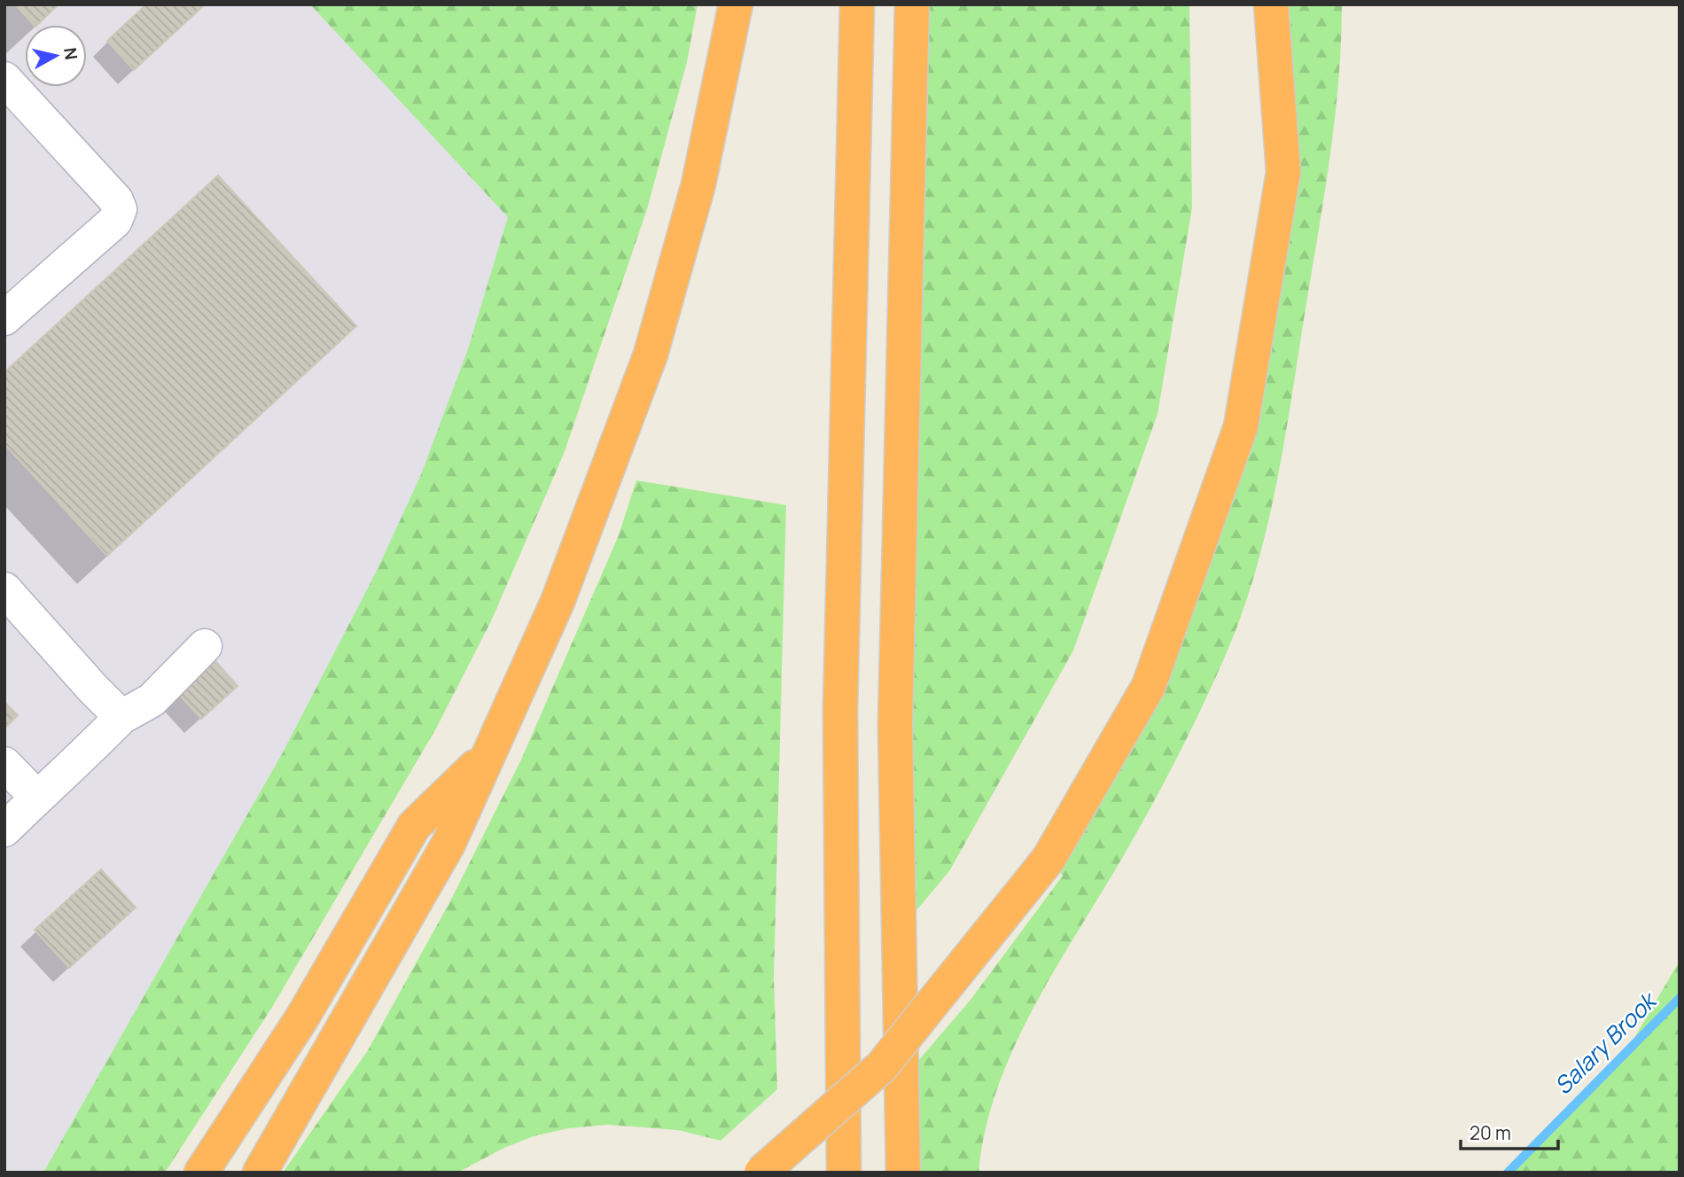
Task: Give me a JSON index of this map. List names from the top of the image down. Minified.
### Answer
{"water":["Salary Brook"],"scale_bar":"20 m","north":"right"}
